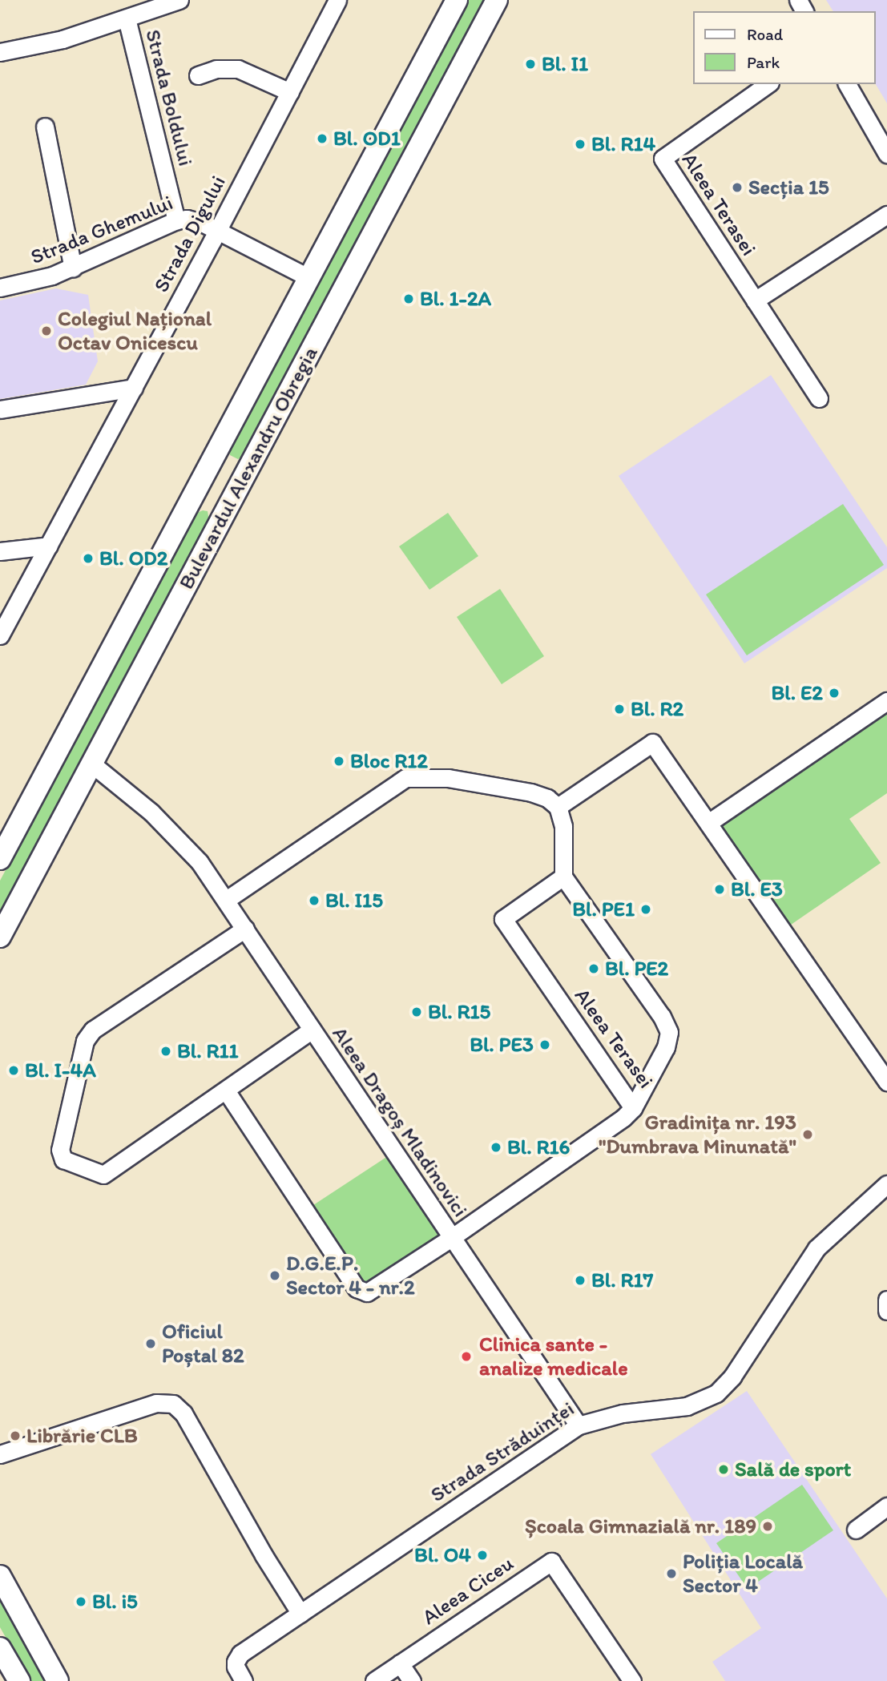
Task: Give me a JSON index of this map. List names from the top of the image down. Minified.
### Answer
{"streets":{"main road":["Bulevardul Alexandru Obregia"],"street":["Strada Boldului","Aleea Terasei","Strada Ghemului","Strada Digului","Aleea Dragoș Mladinovici","Strada Străduinței","Aleea Ciceu"]},"crossings":[["Strada Boldului","Strada Ghemului"],["Aleea Terasei","Aleea Dragoș Mladinovici"],["Strada Ghemului","Strada Digului"],["Strada Ghemului","Bulevardul Alexandru Obregia"],["Bulevardul Alexandru Obregia","Aleea Dragoș Mladinovici"],["Aleea Dragoș Mladinovici","Strada Străduinței"]],"places":["Bl. I1","Bl. OD1","Bl. R14","Secția 15","Bl. 1-2A","Colegiul Național Octav Onicescu","Bl. OD2","Bl. E2","Bl. R2","Bloc R12","Bl. E3","Bl. I15","Bl. PE1","Bl. PE2","Bl. R15","Bl. PE3","Bl. R11","Bl. I-4A","Gradinița nr. 193 \"Dumbrava Minunată\"","Bl. R16","D.G.E.P. Sector 4 - nr.2","Bl. R17","Oficiul Poștal 82","Clinica sante - analize medicale","Librărie CLB","Sală de sport","Școala Gimnazială nr. 189","Bl. O4","Poliția Locală Sector 4","Bl. i5"],"legend":["Road","Park"]}
